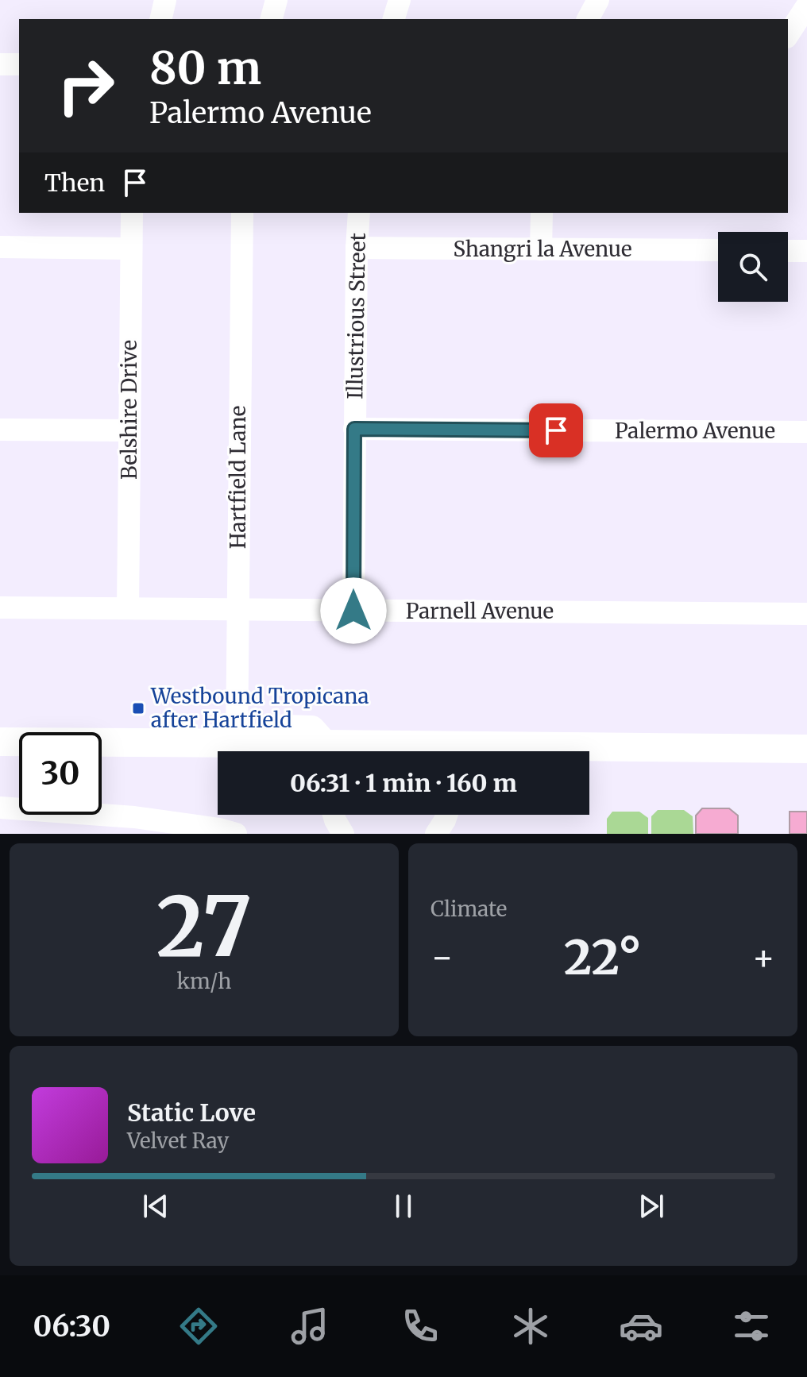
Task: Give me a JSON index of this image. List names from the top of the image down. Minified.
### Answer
{"streets":{"street":["Shangri la Avenue","Illustrious Street","Belshire Drive","Palermo Avenue","Hartfield Lane","Parnell Avenue"]},"crossings":[["Shangri la Avenue","Illustrious Street"],["Illustrious Street","Palermo Avenue"],["Illustrious Street","Parnell Avenue"],["Belshire Drive","Parnell Avenue"],["Hartfield Lane","Parnell Avenue"]],"places":{"transit":["Westbound Tropicana after Hartfield"]},"page":{"turn":["80 m","Palermo Avenue"],"then":"Then","limit":"30","trip":"06:31 · 1 min · 160 m","tile":[["27","km/h"],"Climate"],"heat":["−","22°","+"],"song":["Static Love","Velvet Ray"],"tabs":"06:30"}}
